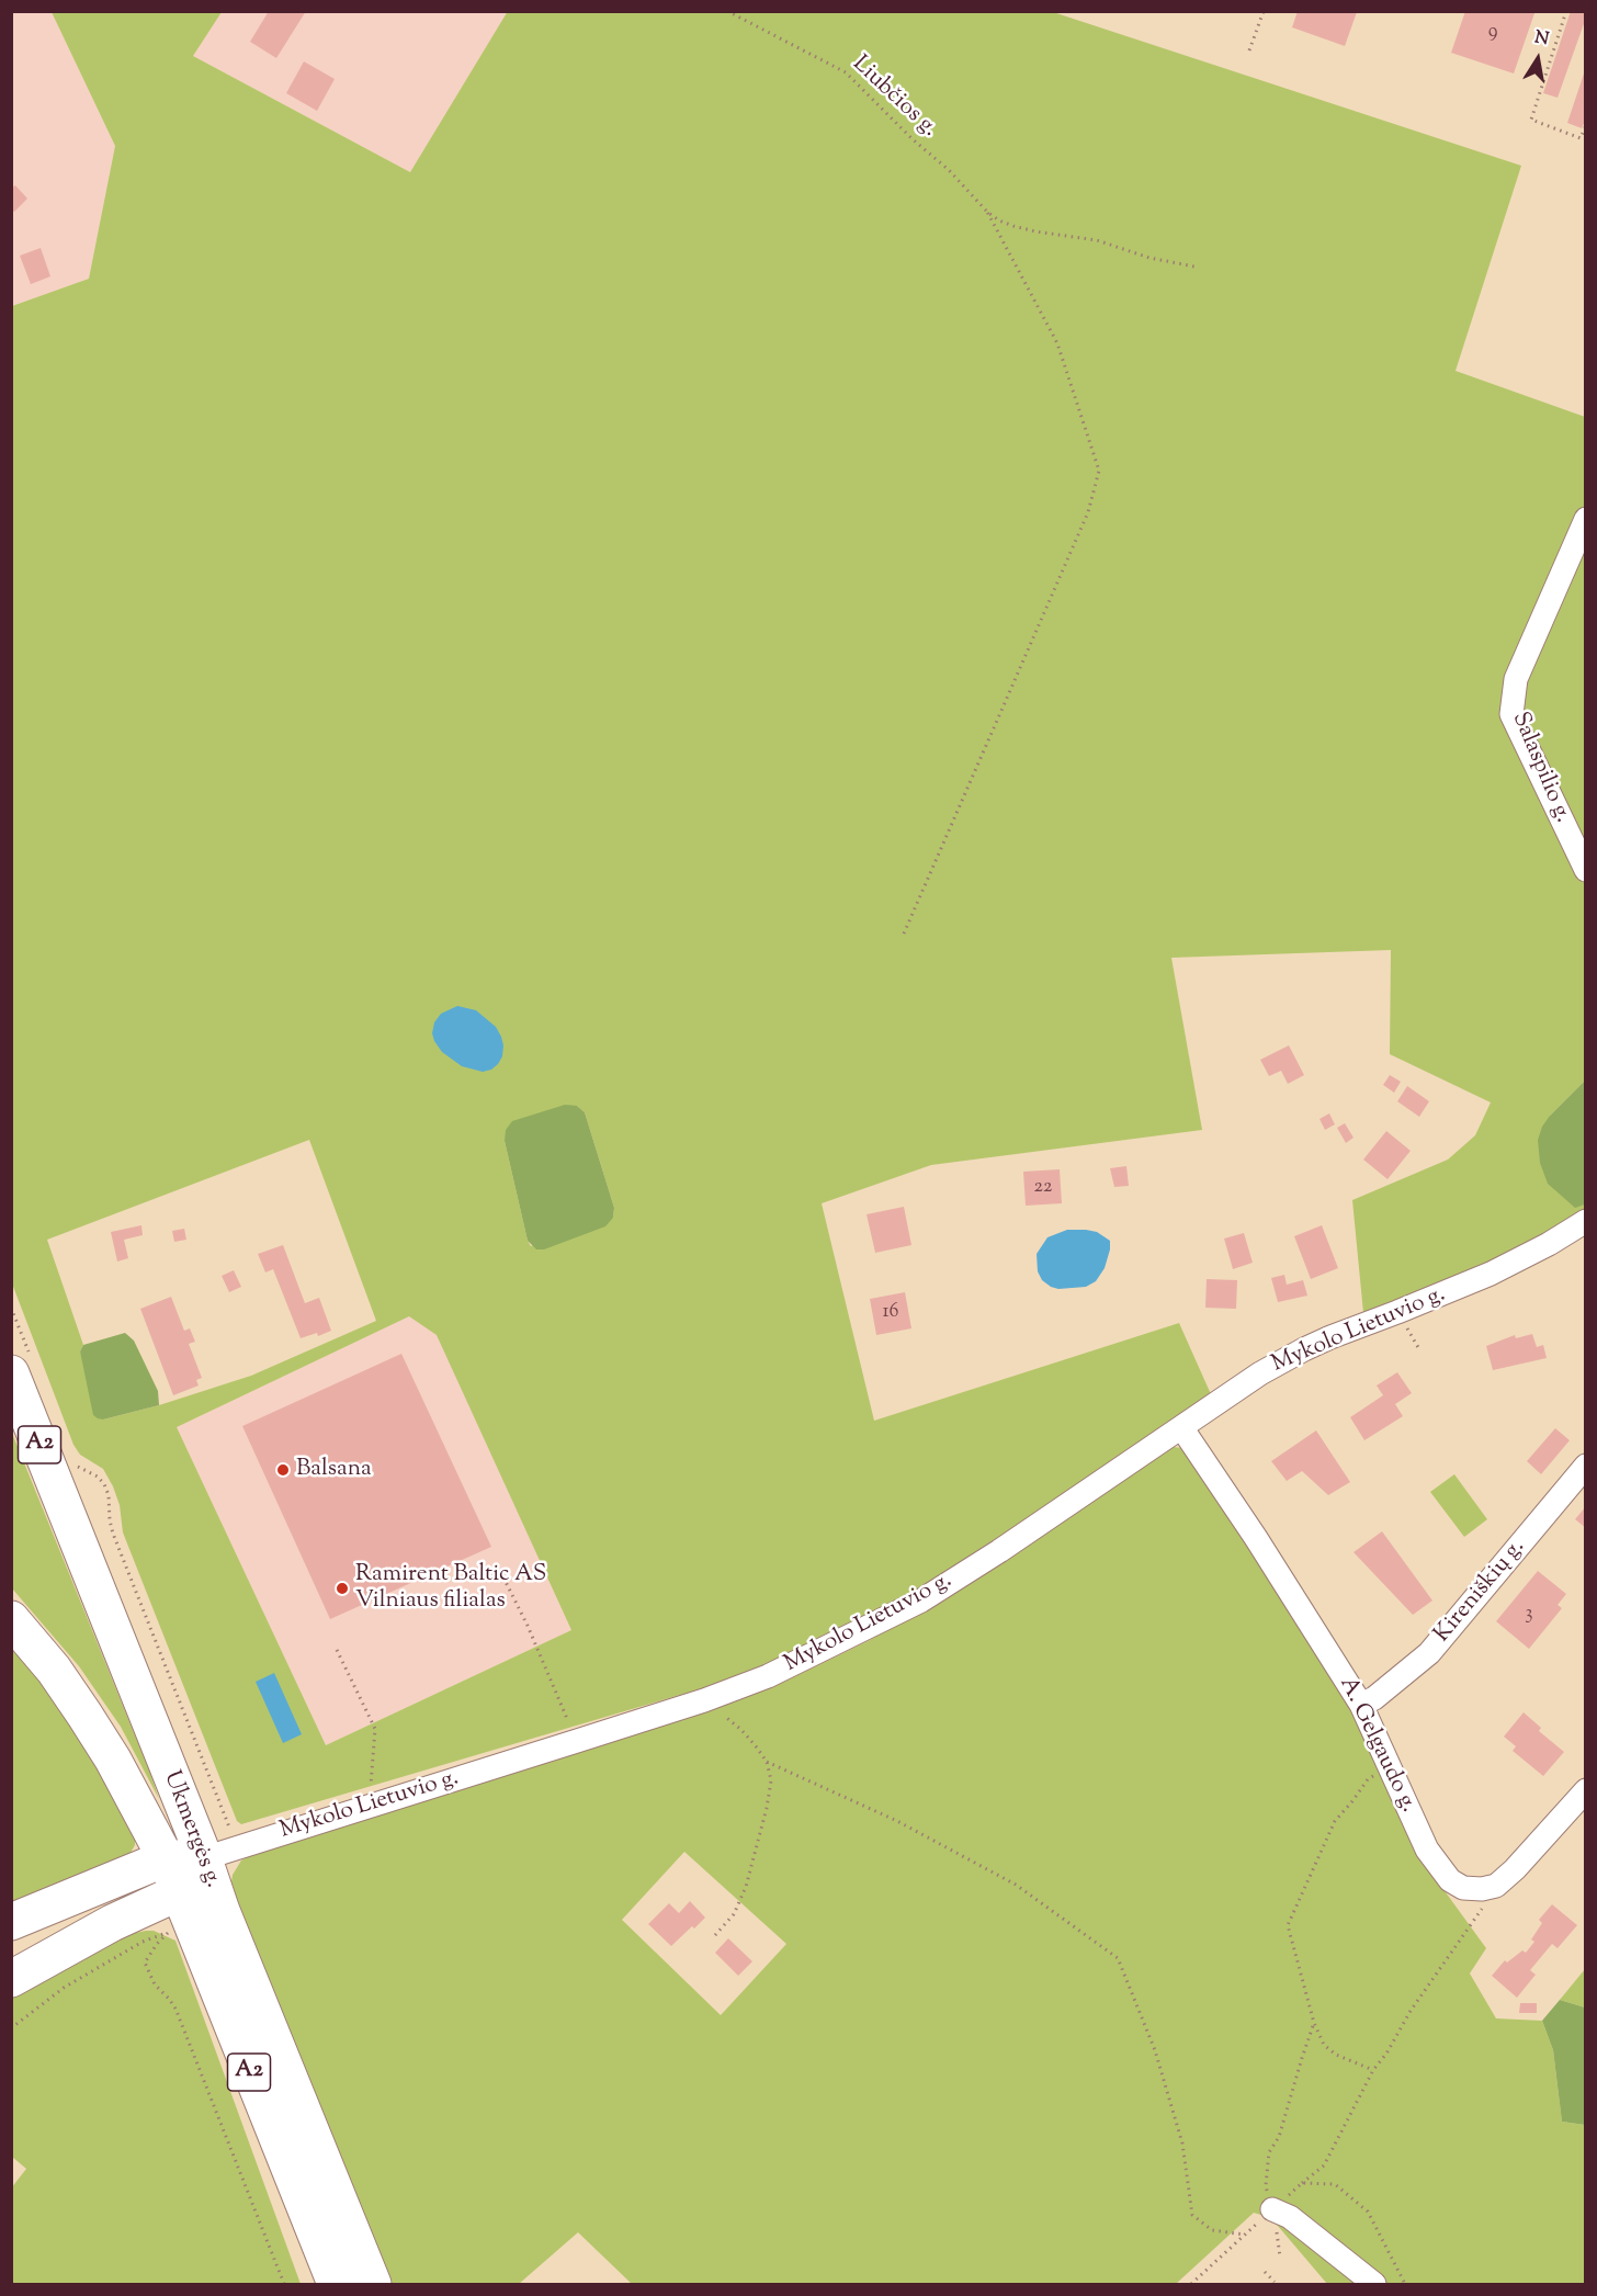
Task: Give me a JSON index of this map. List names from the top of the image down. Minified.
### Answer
{"streets":{"highway":["A2","Ukmergės g."],"street":["Salaspilio g.","Mykolo Lietuvio g.","Kireniškių g.","A. Gelgaudo g."],"path":["Liubčios g."]},"crossings":[["Mykolo Lietuvio g.","A. Gelgaudo g."],["Mykolo Lietuvio g.","Ukmergės g."],["A2","Ukmergės g."],["Kireniškių g.","A. Gelgaudo g."]],"places":["Balsana","Ramirent Baltic AS Vilniaus filialas"],"house_numbers":["9","22","16","3"],"north":"top"}
